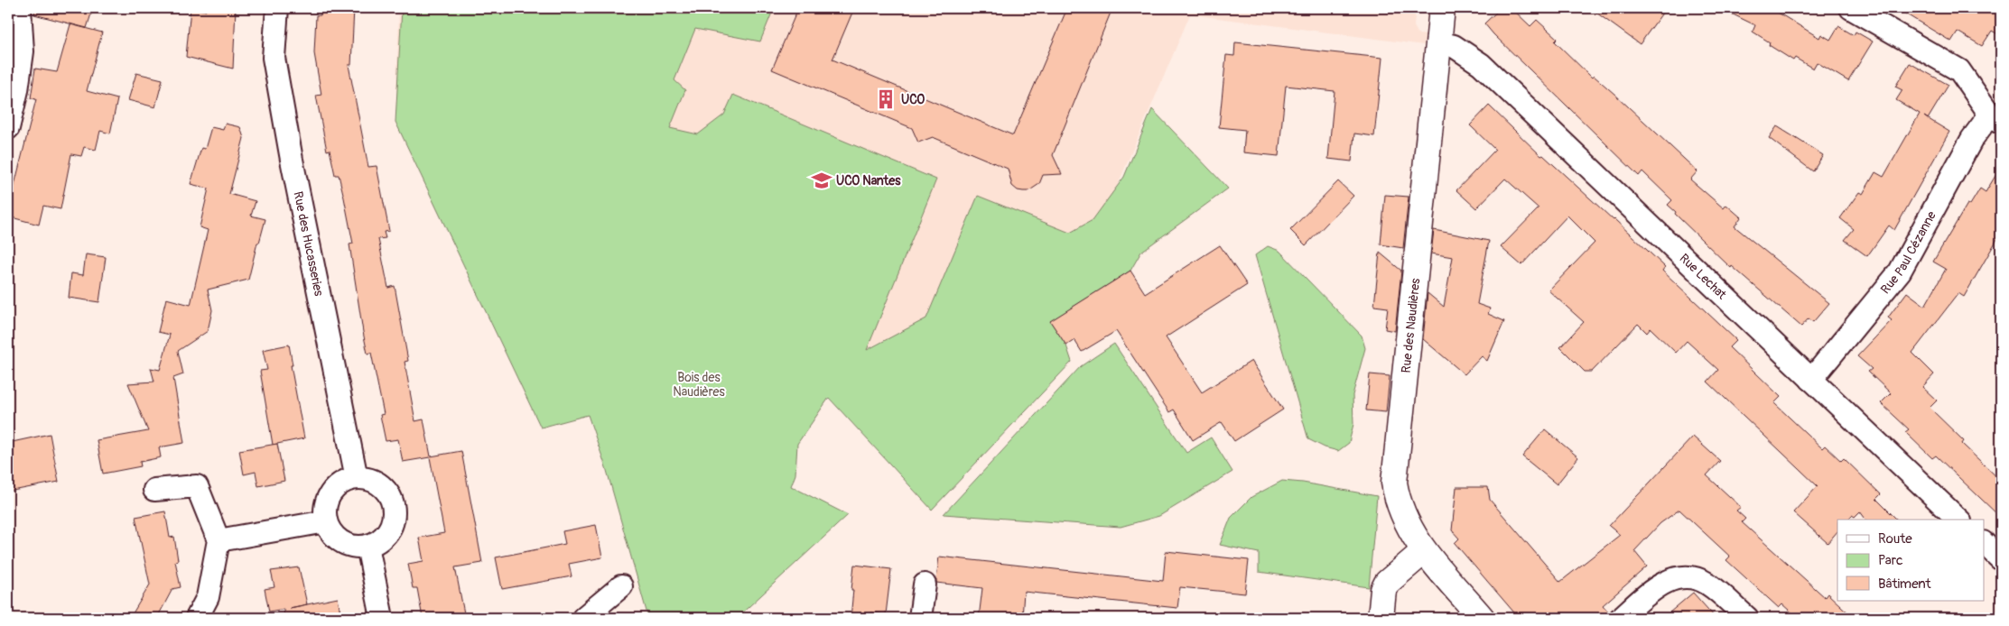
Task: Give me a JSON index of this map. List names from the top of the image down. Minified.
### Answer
{"streets":{"street":["Rue des Hucasseries","Rue Paul Cézanne","Rue Lechat","Rue des Naudières"]},"crossings":[["Rue Paul Cézanne","Rue Lechat"],["Rue Lechat","Rue des Naudières"]],"parks":["Bois des Naudières"],"places":{"building":["UCO"],"school or university":["UCO Nantes"]},"legend":["Route","Parc","Bâtiment"]}
